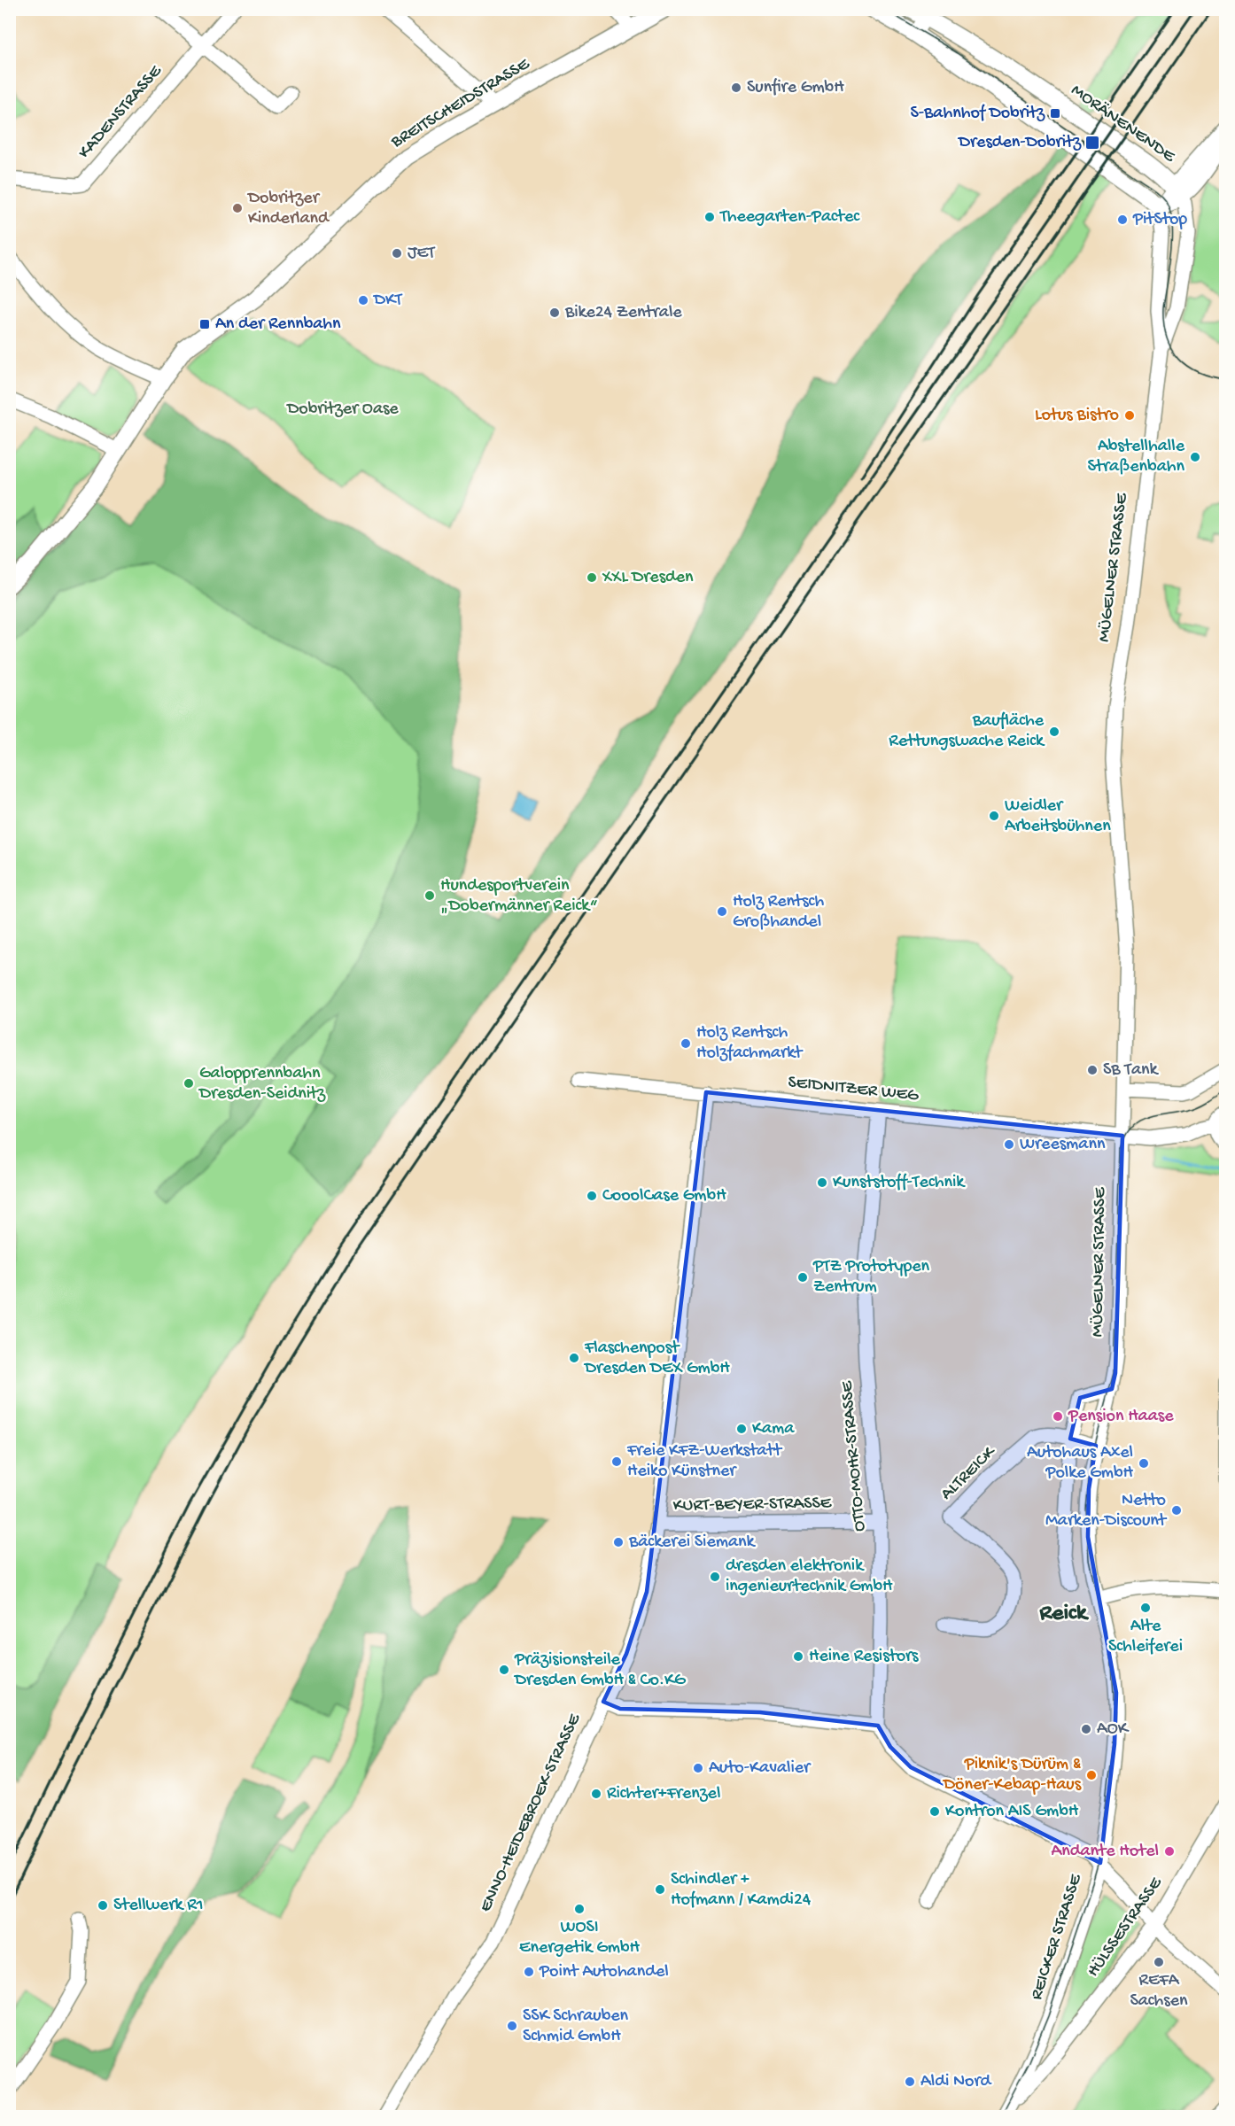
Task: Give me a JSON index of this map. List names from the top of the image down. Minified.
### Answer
{"streets":{"main road":["BREITSCHEIDSTRASSE","MORÄNENENDE"],"street":["KADENSTRASSE","MÜGELNER STRASSE","SEIDNITZER WEG","OTTO-MOHR-STRASSE","ALTREICK","KURT-BEYER-STRASSE","ENNO-HEIDEBROEK-STRASSE","HÜLSSESTRASSE","REICKER STRASSE"]},"crossings":[["MORÄNENENDE","MÜGELNER STRASSE"],["MÜGELNER STRASSE","SEIDNITZER WEG"],["SEIDNITZER WEG","OTTO-MOHR-STRASSE"],["SEIDNITZER WEG","ENNO-HEIDEBROEK-STRASSE"],["OTTO-MOHR-STRASSE","KURT-BEYER-STRASSE"],["KURT-BEYER-STRASSE","ENNO-HEIDEBROEK-STRASSE"],["HÜLSSESTRASSE","REICKER STRASSE"]],"districts":["Reick"],"parks":["Dobritzer Oase"],"places":{"other":["Sunfire GmbH","Dobritzer Kinderland","Theegarten-Pactec","PitStop","JET","DKT","Bike24 Zentrale","Lotus Bistro","Abstellhalle Straßenbahn","XXL Dresden","Baufläche Rettungswache Reick","Weidler Arbeitsbühnen","Hundesportverein „Dobermänner Reick“","Holz Rentsch Großhandel","Holz Rentsch Holzfachmarkt","SB Tank","Galopprennbahn Dresden-Seidnitz","Wreesmann","Kunststoff-Technik","CooolCase GmbH","PTZ Prototypen Zentrum","Flaschenpost Dresden DEX GmbH","Pension Haase","Kama","Freie KFZ-Werkstatt Heiko Künstner","Autohaus Axel Polke GmbH","Netto Marken-Discount","Bäckerei Siemank","dresden elektronik ingenieurtechnik GmbH","Alte Schleiferei","Heine Resistors","Präzisionsteile Dresden GmbH & Co.KG","AOK","Auto-Kavalier","Piknik's Dürüm & Döner-Kebap-Haus","Richter+Frenzel","Kontron AIS GmbH","Andante Hotel","Schindler + Hofmann / Kamdi24","Stellwerk R1","WOSI Energetik GmbH","REFA Sachsen","Point Autohandel","SSK Schrauben Schmid GmbH","Aldi Nord"],"transit":["S-Bahnhof Dobritz","Dresden-Dobritz","An der Rennbahn"]}}
